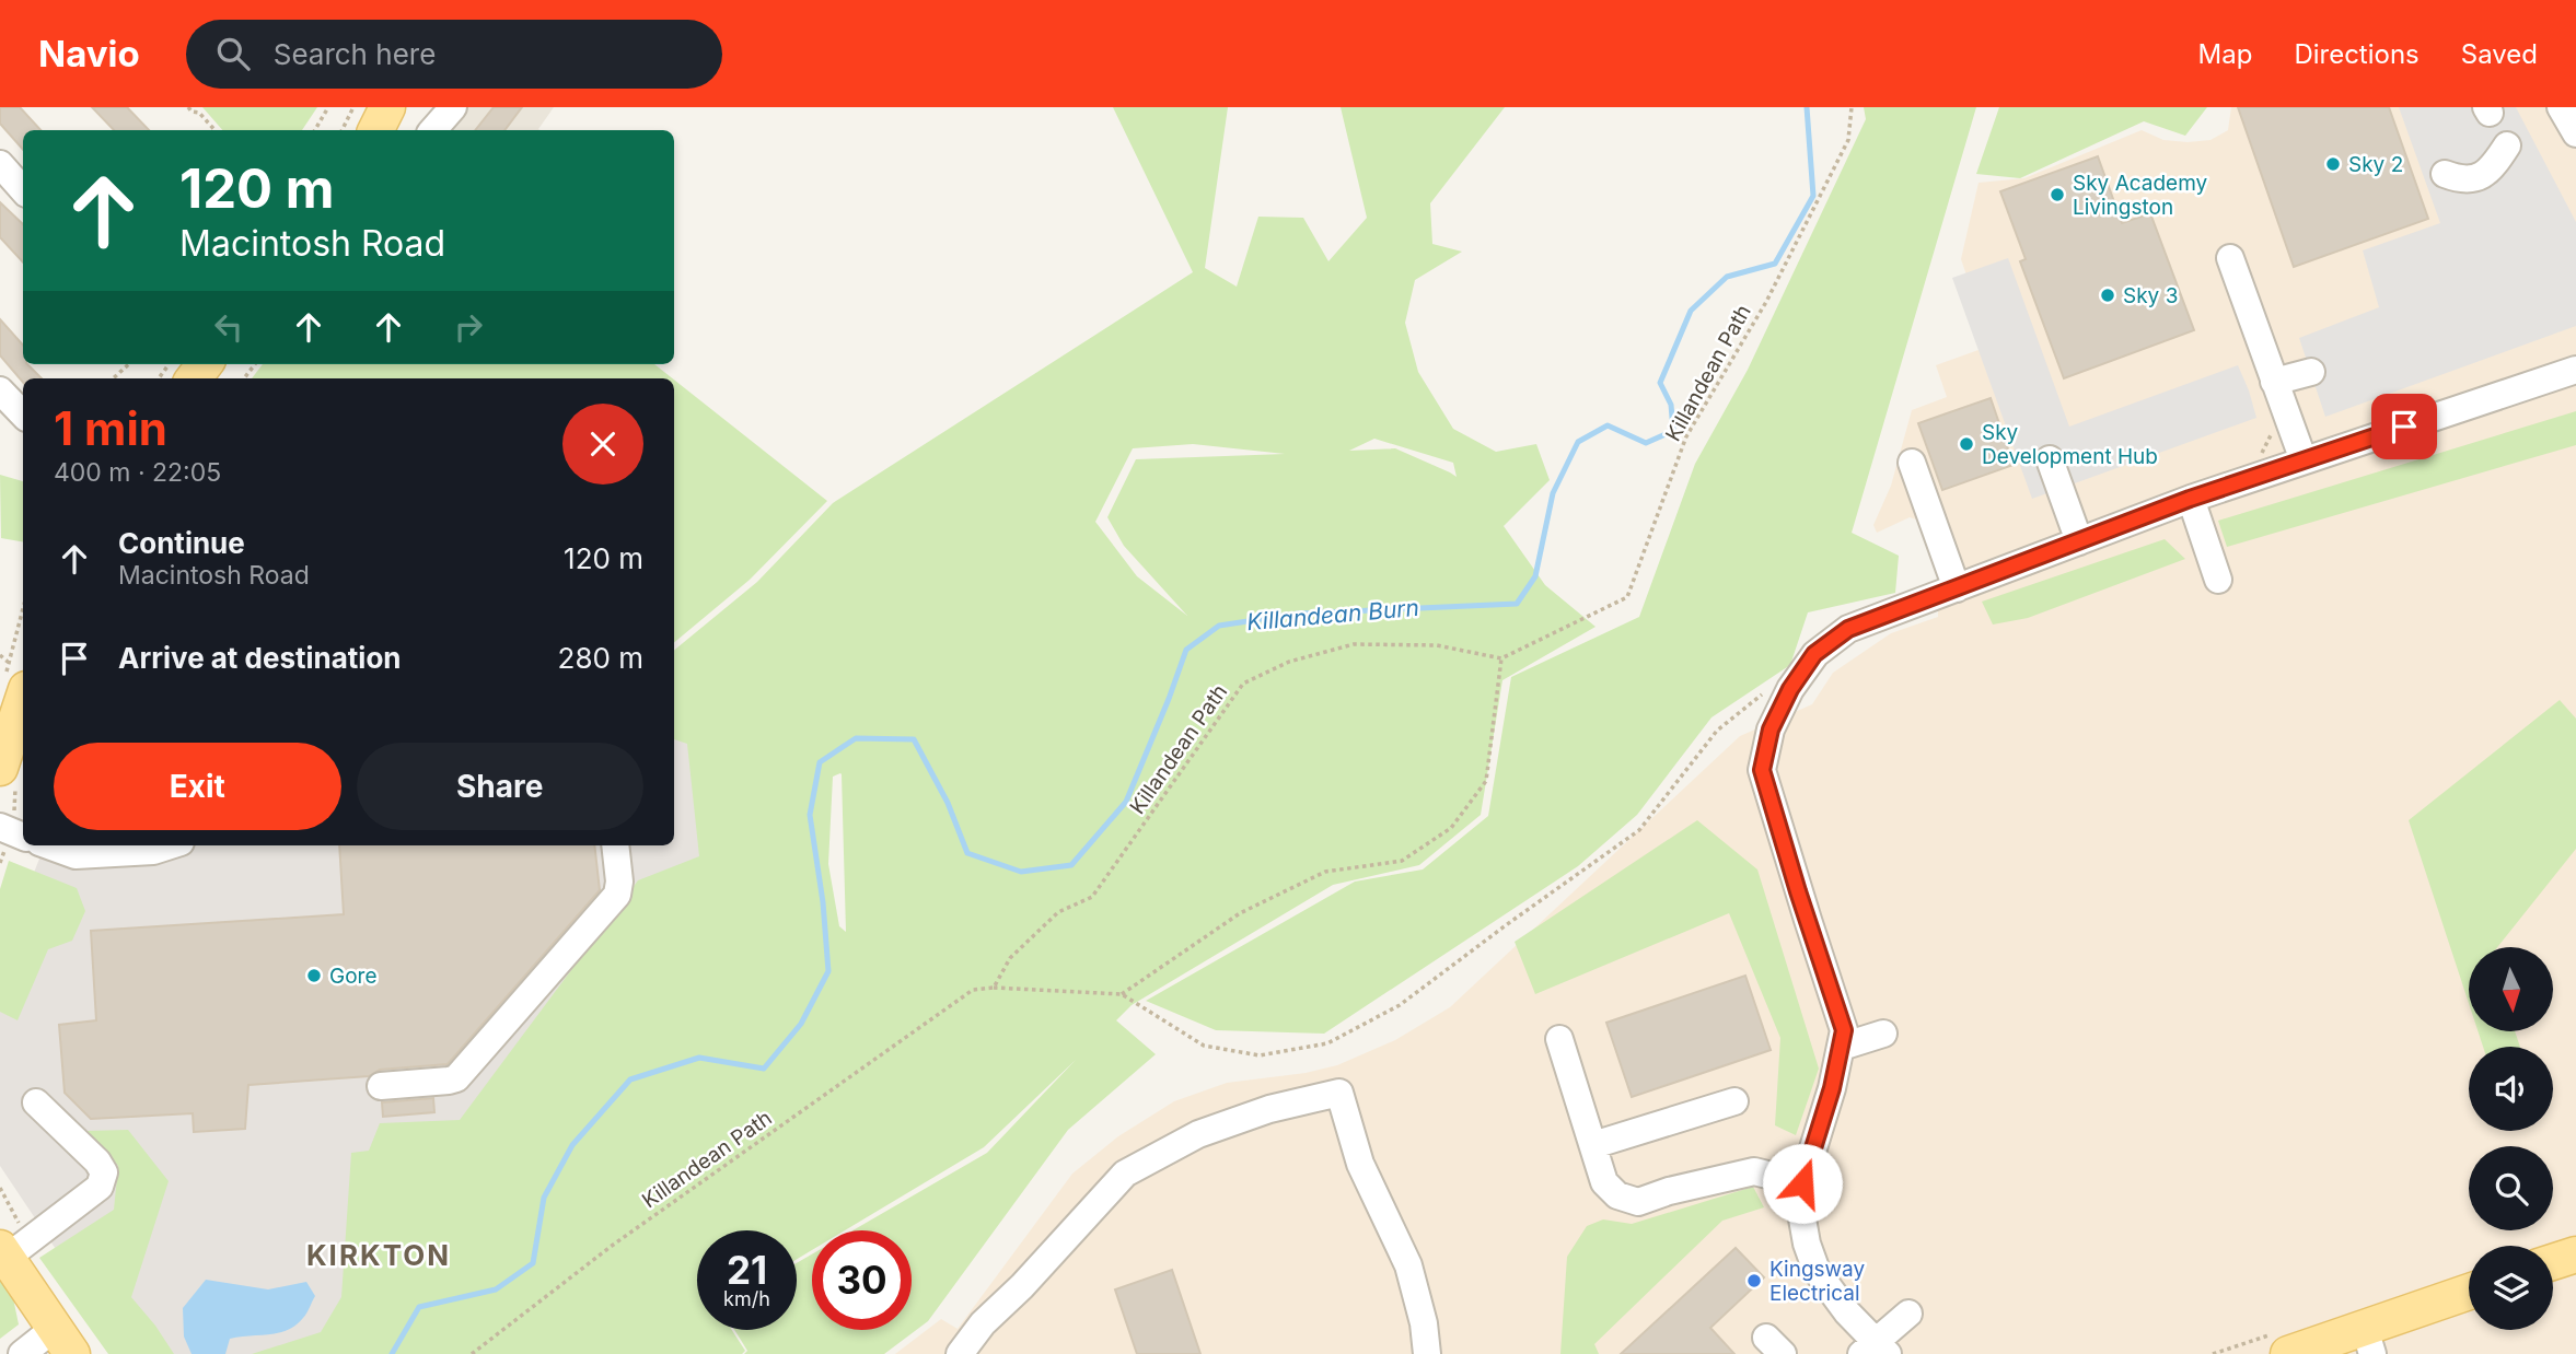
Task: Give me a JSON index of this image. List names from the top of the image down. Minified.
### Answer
{"streets":{"path":["Killandean Path"]},"districts":["KIRKTON"],"water":["Killandean Burn"],"places":["Sky 2","Sky Academy Livingston","Sky 3","Sky Development Hub","Gore","Kingsway Electrical"],"north":"bottom","page":{"header":"Navio","search":"Search here","nav":["Map","Directions","Saved"],"turn":["120 m","Macintosh Road"],"heading":["1 min","400 m · 22:05"],"list":[{"name":"Continue","note":"Macintosh Road","value":"120 m"},{"name":"Arrive at destination","value":"280 m"}],"buttons":["Exit","Share"],"speed":"21 km/h","limit":"30"}}
